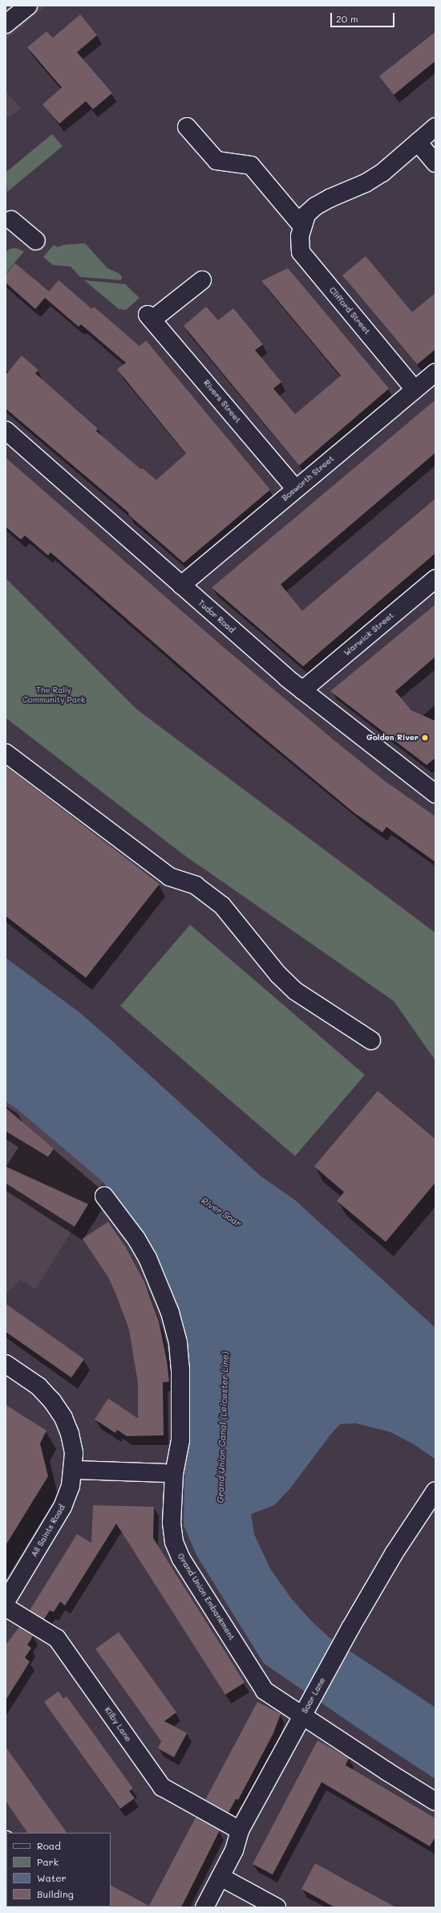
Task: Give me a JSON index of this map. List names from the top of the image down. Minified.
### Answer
{"streets":{"street":["Clifford Street","Rivers Street","Bosworth Street","Tudor Road","Warwick Street","All Saints Road","Grand Union Embankment","Soar Lane","Kilby Lane"]},"crossings":[["Clifford Street","Bosworth Street"],["Rivers Street","Bosworth Street"],["Bosworth Street","Tudor Road"],["Tudor Road","Warwick Street"],["Grand Union Embankment","Soar Lane"],["Soar Lane","Kilby Lane"]],"water":["River Soar","Grand Union Canal (Leicester Line)"],"parks":["The Rally Community Park"],"places":["Golden River"],"legend":["Road","Park","Water","Building"],"scale_bar":"20 m"}
